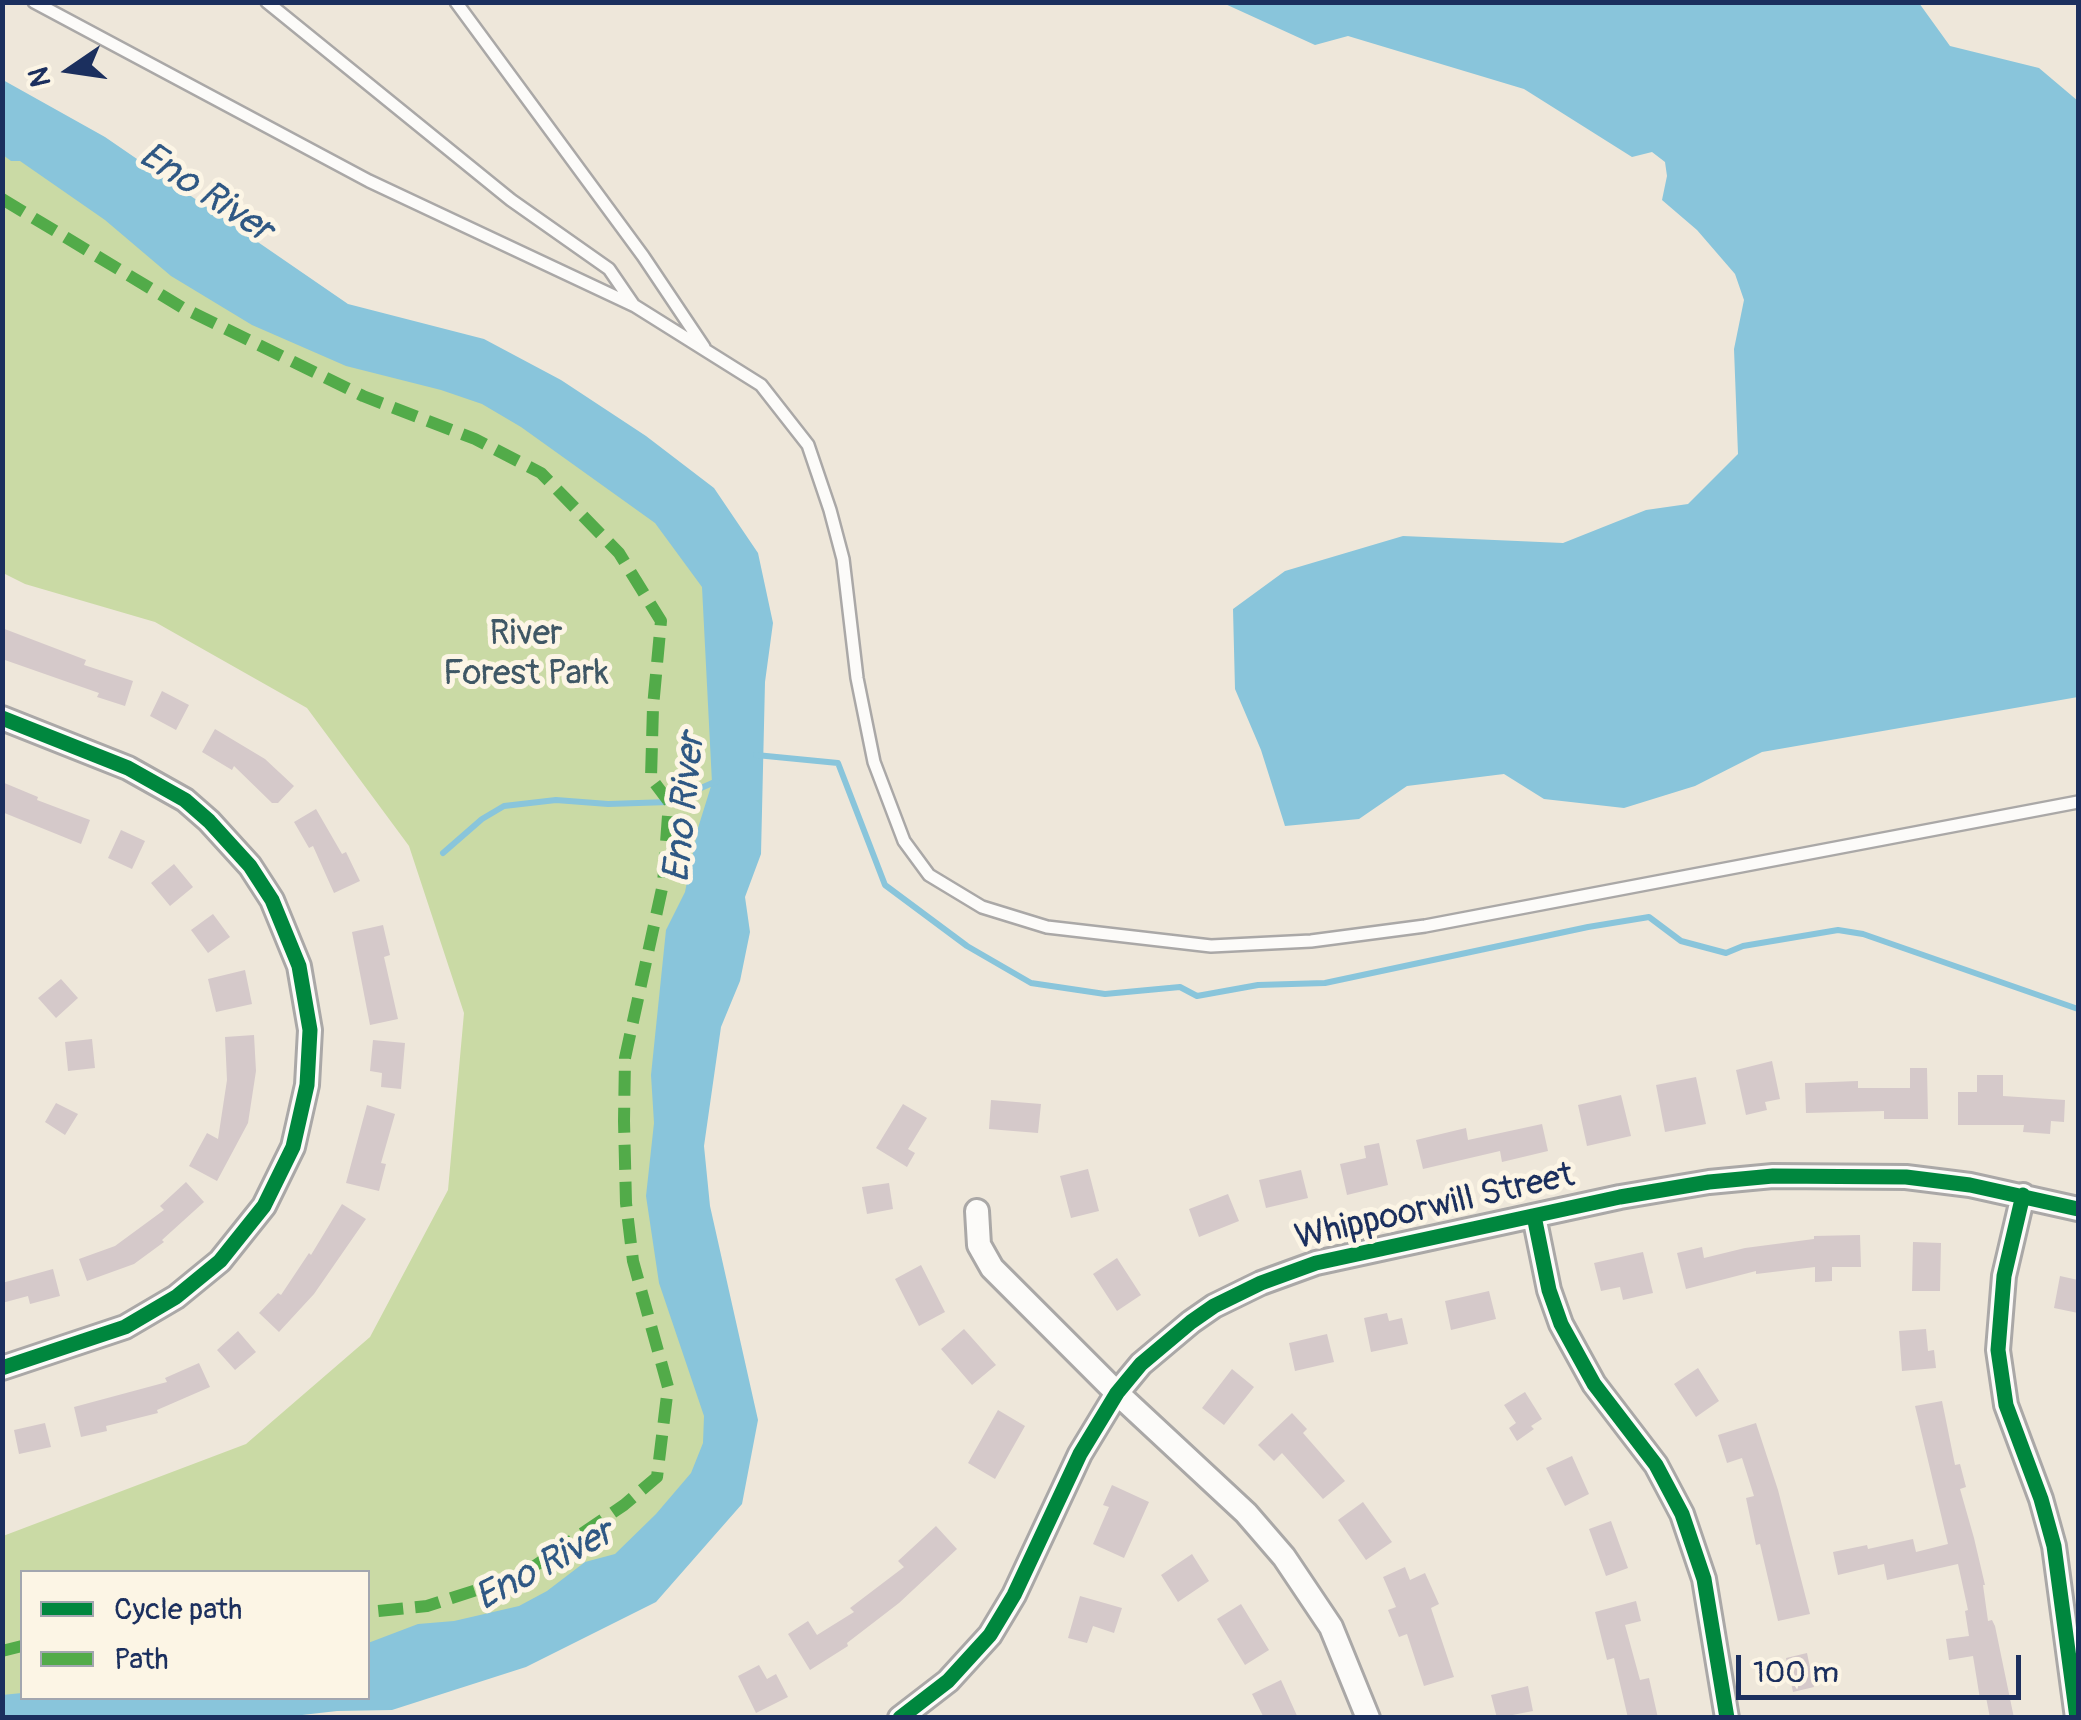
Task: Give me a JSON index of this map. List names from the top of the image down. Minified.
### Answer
{"streets":{"street":["Whippoorwill Street"]},"water":["Eno River"],"parks":["River Forest Park"],"legend":["Cycle path","Path"],"scale_bar":"100 m","north":"left"}
